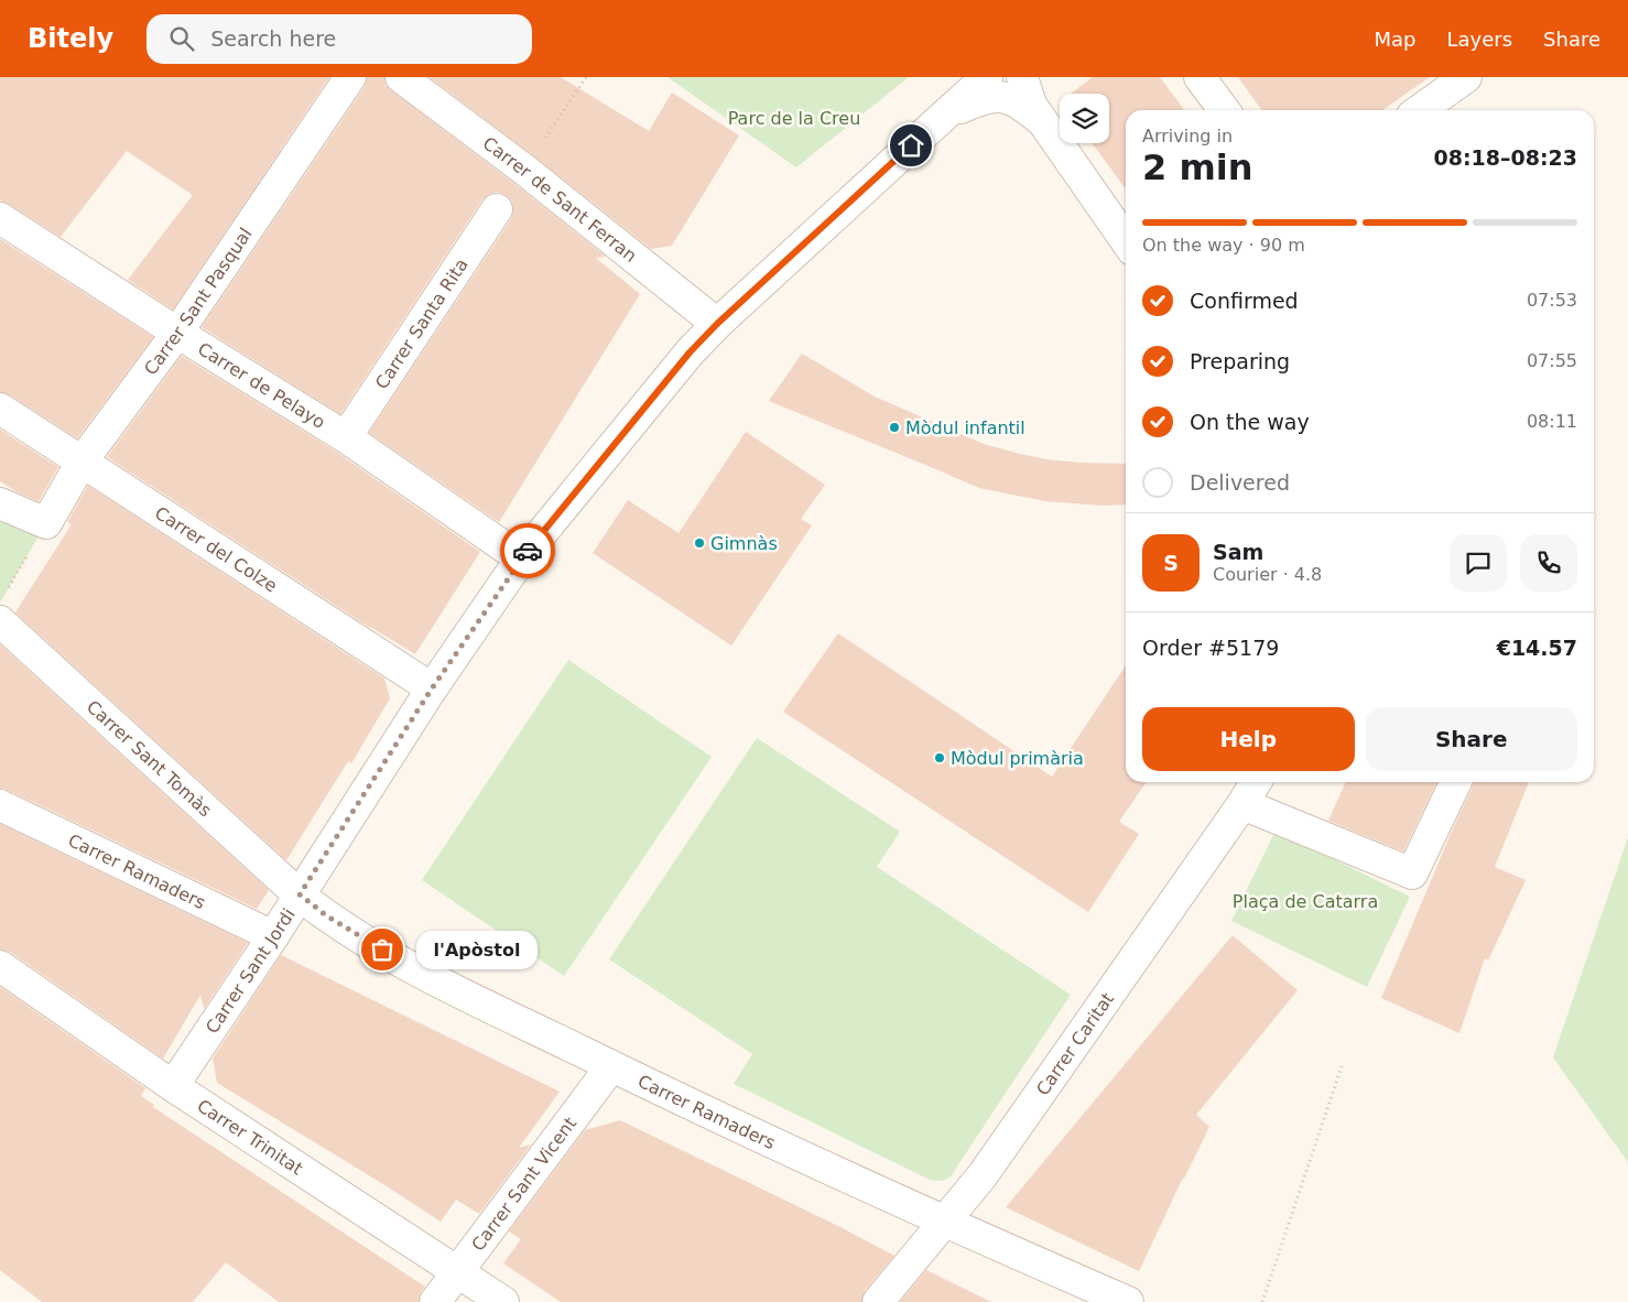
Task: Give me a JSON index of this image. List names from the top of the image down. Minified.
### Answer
{"streets":{"street":["Carrer de Sant Ferran","Carrer Sant Pasqual","Carrer Santa Rita","Carrer de Pelayo","Carrer del Colze","Carrer Sant Tomàs","Carrer Ramaders","Carrer Sant Jordi","Carrer Caritat","Carrer Trinitat","Carrer Sant Vicent"]},"crossings":[["Carrer de Sant Ferran","Carrer Sant Jordi"],["Carrer Sant Pasqual","Carrer de Pelayo"],["Carrer Sant Pasqual","Carrer del Colze"],["Carrer Santa Rita","Carrer de Pelayo"],["Carrer de Pelayo","Carrer Sant Jordi"],["Carrer del Colze","Carrer Sant Jordi"],["Carrer Sant Tomàs","Carrer Ramaders"],["Carrer Sant Tomàs","Carrer Sant Jordi"],["Carrer Ramaders","Carrer Sant Jordi"],["Carrer Ramaders","Carrer Caritat"],["Carrer Ramaders","Carrer Sant Vicent"],["Carrer Sant Jordi","Carrer Trinitat"],["Carrer Trinitat","Carrer Sant Vicent"]],"parks":["Parc de la Creu","Plaça de Catarra"],"places":["Mòdul infantil","Gimnàs","Mòdul primària","l'Apòstol"],"page":{"header":"Bitely","search":"Search here","nav":["Map","Layers","Share"],"heading":["2 min","Arriving in","08:18–08:23"],"panel":["Sam","Courier · 4.8","Order #5179","€14.57"],"bar":"On the way · 90 m","list":[["Confirmed","07:53"],["Preparing","07:55"],["On the way","08:11"],"Delivered"],"round":"S","buttons":["Help","Share"],"bubble":"l'Apòstol"}}
